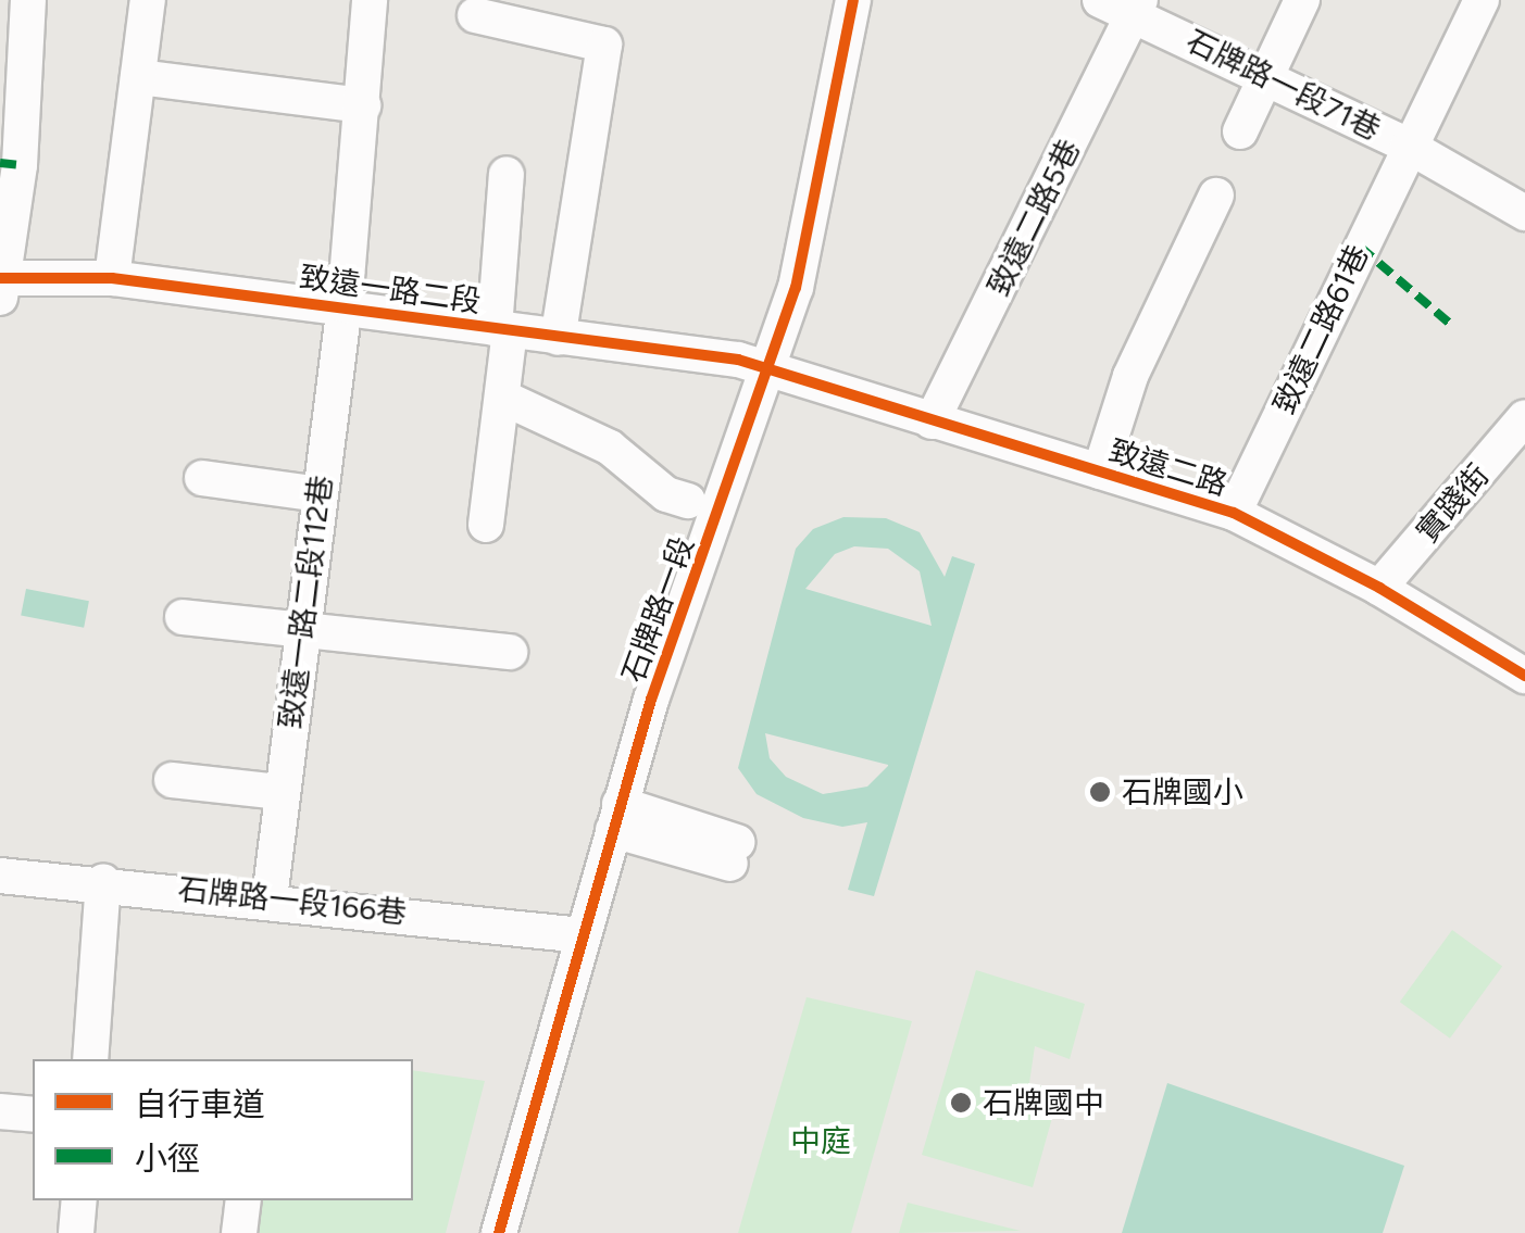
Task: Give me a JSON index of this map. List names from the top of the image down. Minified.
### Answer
{"streets":{"street":["石牌路一段71巷","致遠二路5巷","致遠一路二段","致遠二路61巷","致遠二路","實踐街","致遠一路二段112巷","石牌路一段","石牌路一段166巷"]},"crossings":[["石牌路一段71巷","致遠二路5巷"],["石牌路一段71巷","致遠二路61巷"],["致遠二路5巷","致遠二路"],["致遠一路二段","致遠二路"],["致遠一路二段","致遠一路二段112巷"],["致遠一路二段","石牌路一段"],["致遠二路61巷","致遠二路"],["致遠二路","實踐街"],["致遠二路","石牌路一段"],["致遠一路二段112巷","石牌路一段166巷"],["石牌路一段","石牌路一段166巷"]],"parks":["中庭"],"places":["石牌國小","石牌國中"],"legend":["自行車道","小徑"]}
